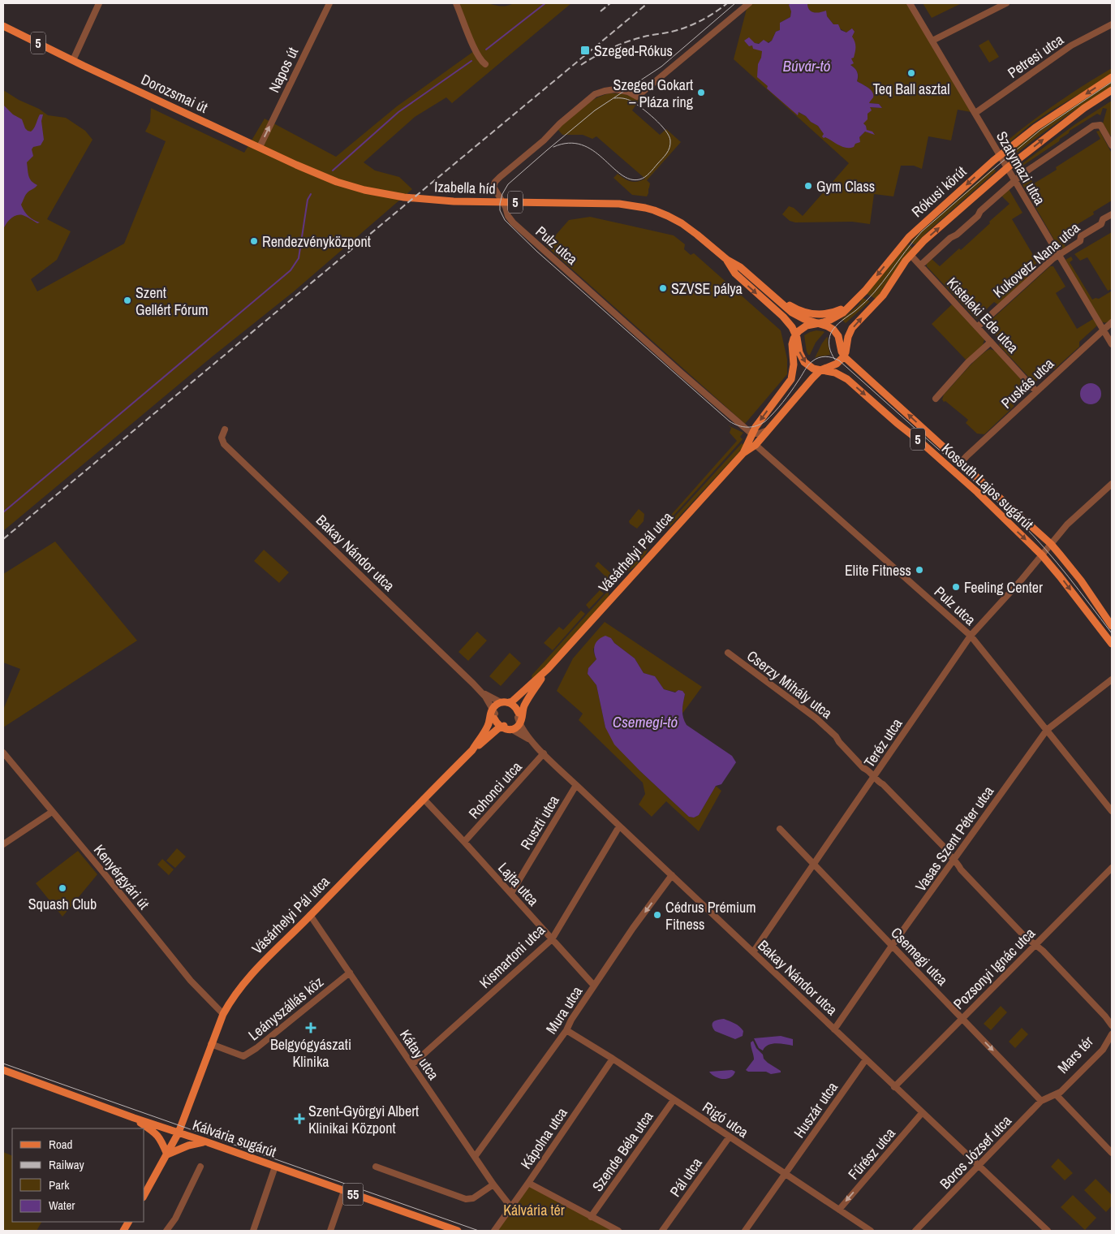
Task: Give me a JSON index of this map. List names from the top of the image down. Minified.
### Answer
{"streets":{"main road":["5","Dorozsmai út","Izabella híd","Rókusi körút","Kossuth Lajos sugárút","Vásárhelyi Pál utca","Kálvária sugárút","55"],"street":["Petresi utca","Napos út","Szatymazi utca","Pulz utca","Kukovetz Nana utca","Kisteleki Ede utca","Puskás utca","Bakay Nándor utca","Cserzy Mihály utca","Teréz utca","Rohonci utca","Ruszti utca","Vasas Szent Péter utca","Kenyérgyári út","Lajta utca","Kismartoni utca","Csemegi utca","Pozsonyi Ignác utca","Leányszállás köz","Mura utca","Kátay utca","Mars tér","Huszár utca","Rigó utca","Kápolna utca","Szende Béla utca","Boros József utca","Fűrész utca","Pál utca"]},"crossings":[["Petresi utca","Szatymazi utca"],["Napos út","Dorozsmai út"],["Dorozsmai út","Izabella híd"],["Szatymazi utca","Rókusi körút"],["Szatymazi utca","Kukovetz Nana utca"],["Szatymazi utca","Puskás utca"],["Izabella híd","Kossuth Lajos sugárút"],["Rókusi körút","Kisteleki Ede utca"],["Rókusi körút","Kossuth Lajos sugárút"],["Rókusi körút","Vásárhelyi Pál utca"],["Pulz utca","Vásárhelyi Pál utca"],["Pulz utca","Teréz utca"],["Pulz utca","Vasas Szent Péter utca"],["Kukovetz Nana utca","Kisteleki Ede utca"],["Kisteleki Ede utca","Puskás utca"],["Puskás utca","Kossuth Lajos sugárút"],["Kossuth Lajos sugárút","Vásárhelyi Pál utca"],["Kossuth Lajos sugárút","Teréz utca"],["Vásárhelyi Pál utca","Bakay Nándor utca"],["Vásárhelyi Pál utca","Kenyérgyári út"],["Vásárhelyi Pál utca","Lajta utca"],["Vásárhelyi Pál utca","Leányszállás köz"],["Vásárhelyi Pál utca","Kátay utca"],["Vásárhelyi Pál utca","Kálvária sugárút"],["Bakay Nándor utca","Teréz utca"],["Bakay Nándor utca","Rohonci utca"],["Bakay Nándor utca","Ruszti utca"],["Bakay Nándor utca","Vasas Szent Péter utca"],["Bakay Nándor utca","Kismartoni utca"],["Bakay Nándor utca","Pozsonyi Ignác utca"],["Bakay Nándor utca","Mura utca"],["Bakay Nándor utca","Huszár utca"],["Bakay Nándor utca","Boros József utca"],["Bakay Nándor utca","Fűrész utca"],["Cserzy Mihály utca","Teréz utca"],["Cserzy Mihály utca","Vasas Szent Péter utca"],["Cserzy Mihály utca","Pozsonyi Ignác utca"],["Teréz utca","Csemegi utca"],["Rohonci utca","Lajta utca"],["Ruszti utca","Lajta utca"],["Vasas Szent Péter utca","Csemegi utca"],["Lajta utca","Kismartoni utca"],["Lajta utca","Mura utca"],["Kismartoni utca","Kátay utca"],["Csemegi utca","Pozsonyi Ignác utca"],["Csemegi utca","Boros József utca"],["Leányszállás köz","Kátay utca"],["Mura utca","Kátay utca"],["Mura utca","Rigó utca"],["Kátay utca","Kápolna utca"],["Mars tér","Boros József utca"],["Huszár utca","Rigó utca"],["Rigó utca","Kápolna utca"],["Rigó utca","Szende Béla utca"],["Rigó utca","Fűrész utca"],["Rigó utca","Pál utca"]],"one_way":["Napos út","Mura utca","Fűrész utca"],"water":["Búvár-tó","Csemegi-tó"],"parks":["Kálvária tér"],"places":{"transit":["Szeged-Rókus"],"other":["Teq Ball asztal","Szeged Gokart – Pláza ring","Gym Class","Rendezvényközpont","SZVSE pálya","Szent Gellért Fórum","Elite Fitness","Feeling Center","Squash Club","Cédrus Prémium Fitness"],"health":["Belgyógyászati Klinika","Szent-Györgyi Albert Klinikai Központ"]},"legend":["Road","Railway","Park","Water"]}
